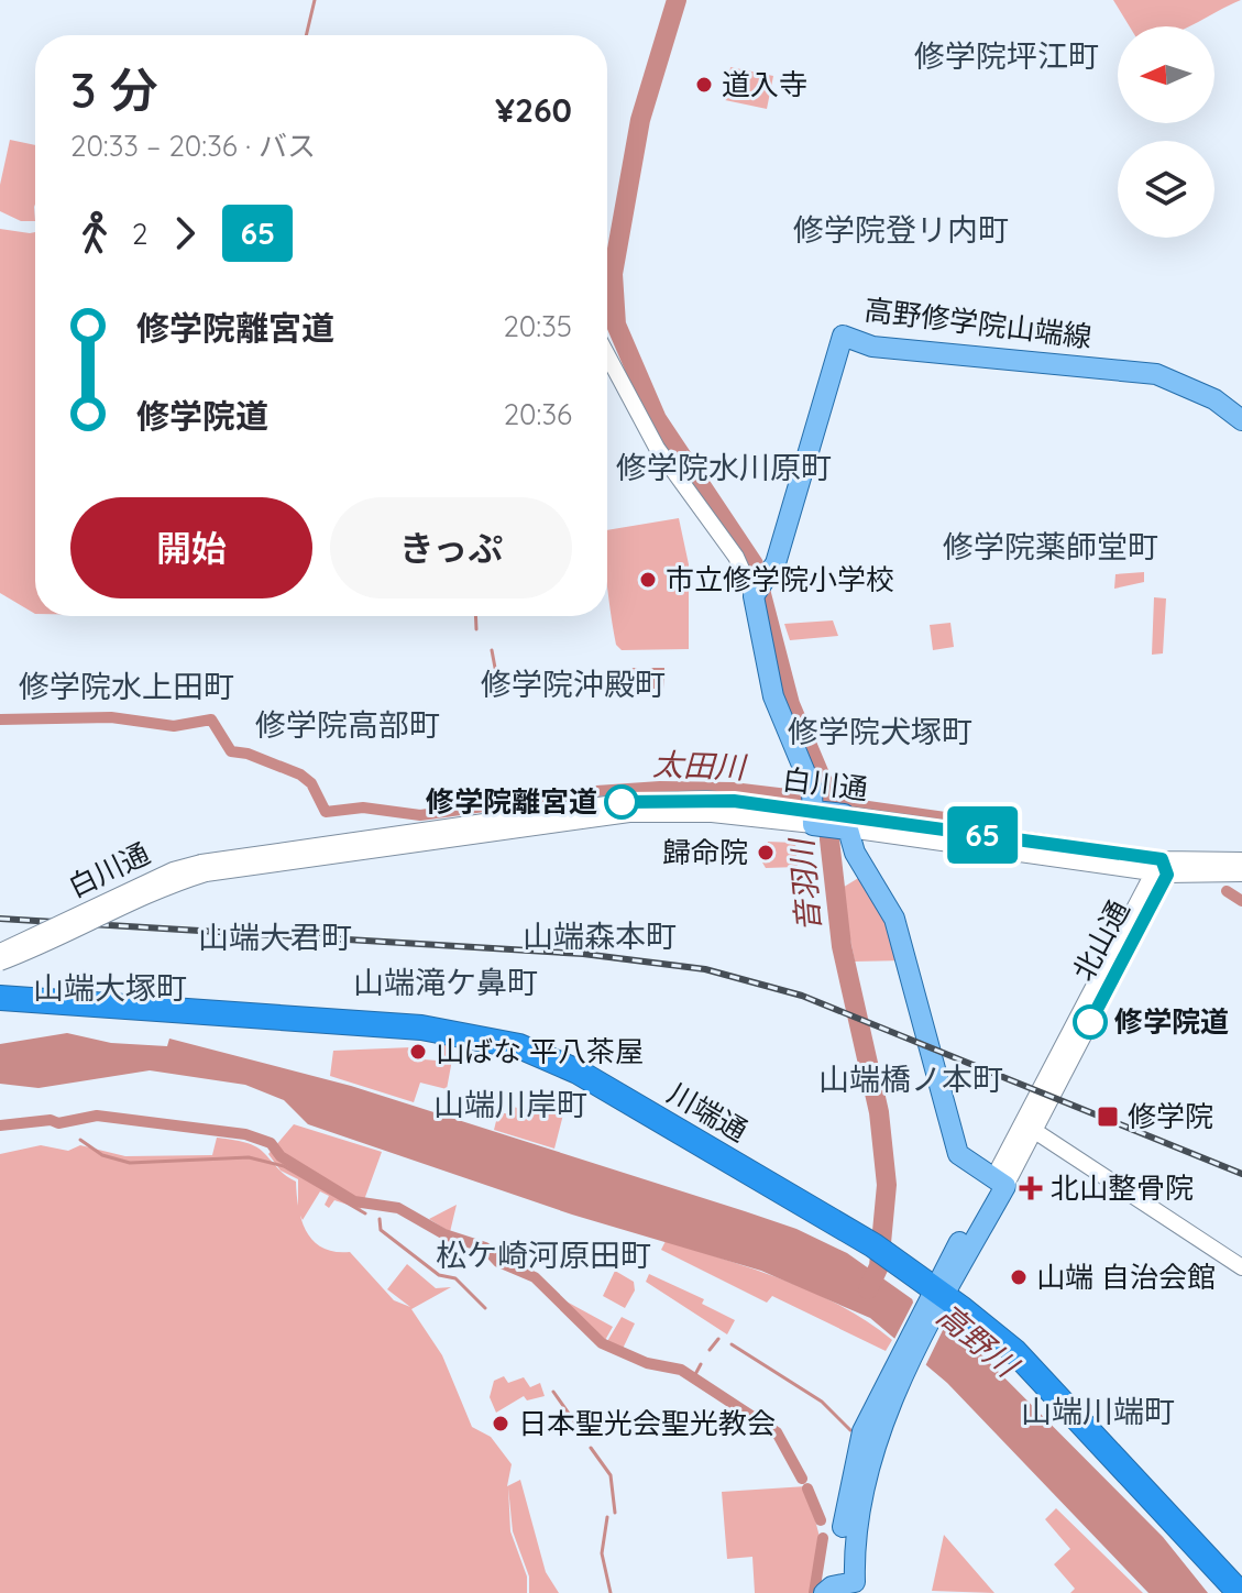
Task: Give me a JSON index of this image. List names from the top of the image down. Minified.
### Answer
{"streets":{"highway":["川端通"],"main road":["高野修学院山端線","北山通"],"street":["白川通"]},"crossings":[["白川通","北山通"],["北山通","川端通"]],"districts":["修学院坪江町","修学院登リ内町","修学院水川原町","修学院薬師堂町","修学院沖殿町","修学院水上田町","修学院高部町","修学院犬塚町","山端森本町","山端大君町","山端滝ケ鼻町","山端大塚町","山端橋ノ本町","山端川岸町","松ケ崎河原田町","山端川端町"],"water":["太田川","音羽川","高野川"],"places":{"other":["道入寺","市立修学院小学校","修学院離宮道","歸命院","修学院道","山ばな 平八茶屋","山端 自治会館","日本聖光会聖光教会"],"transit":["修学院"],"health":["北山整骨院"]},"lines":["bus line 65"],"north":"left","page":{"on_map":"65","heading":["3 分","20:33 – 20:36 · バス","¥260"],"legs":["2","65"],"list":[{"name":"修学院離宮道","value":"20:35"},{"name":"修学院道","value":"20:36"}],"buttons":["開始","きっぷ"]}}
